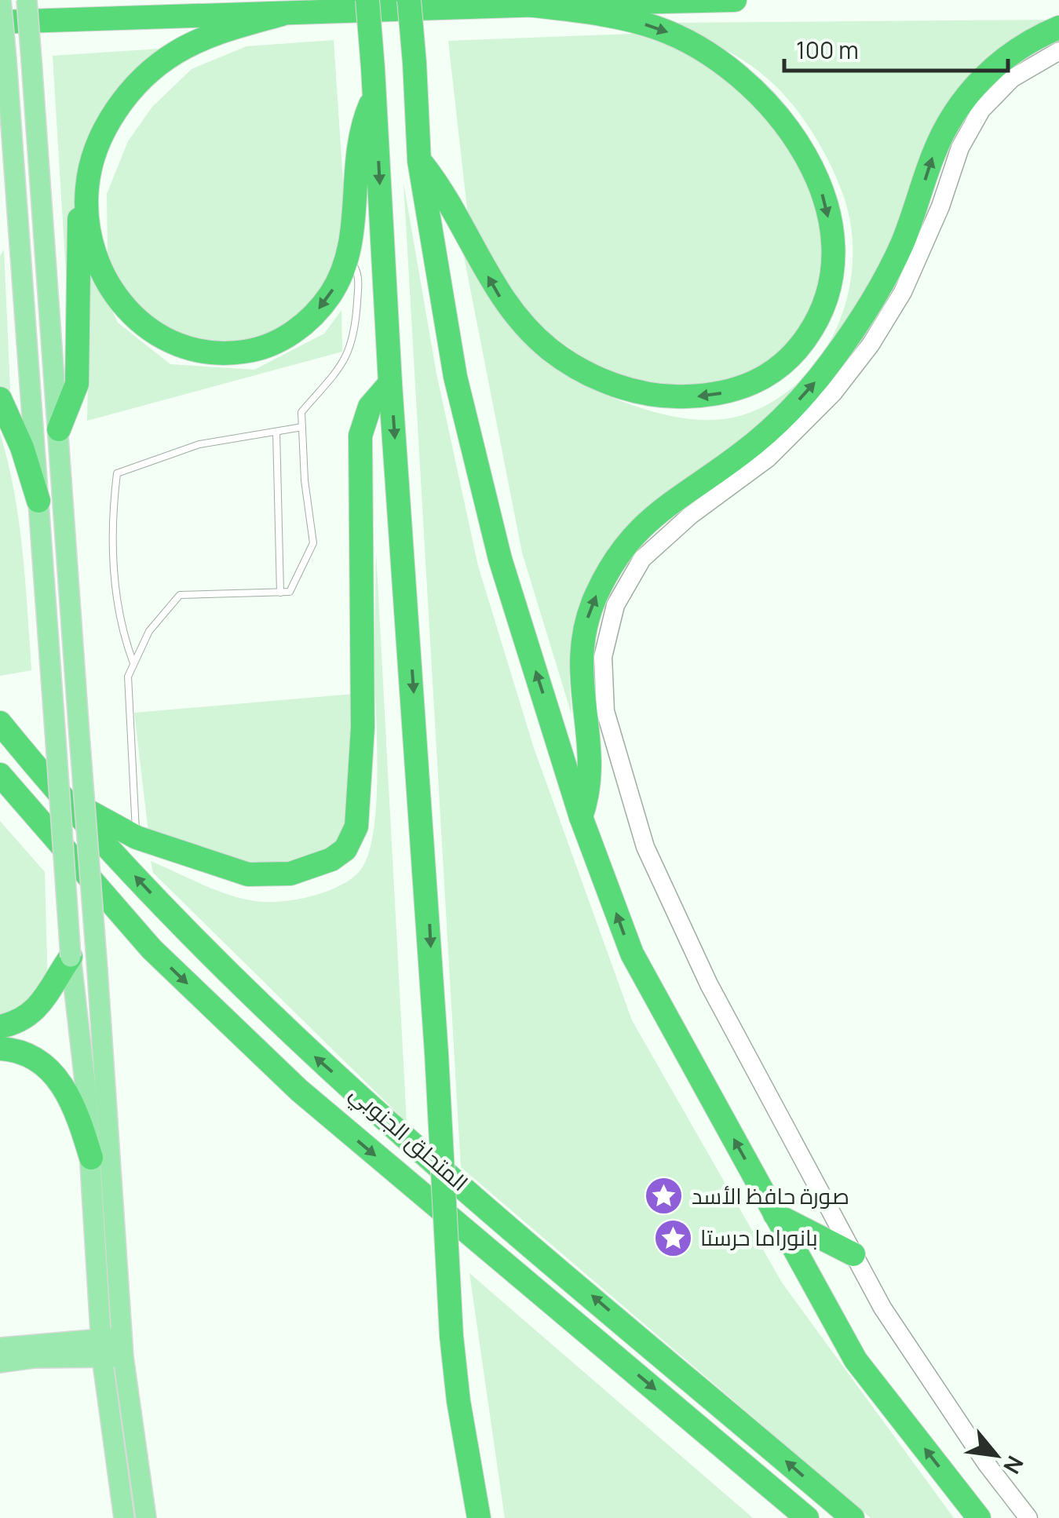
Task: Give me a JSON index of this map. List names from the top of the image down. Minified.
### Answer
{"streets":{"highway":["المتحلق الجنوبي"]},"places":{"place":["صورة حافظ الأسد","بانوراما حرستا"]},"scale_bar":"100 m","north":"bottom right"}
